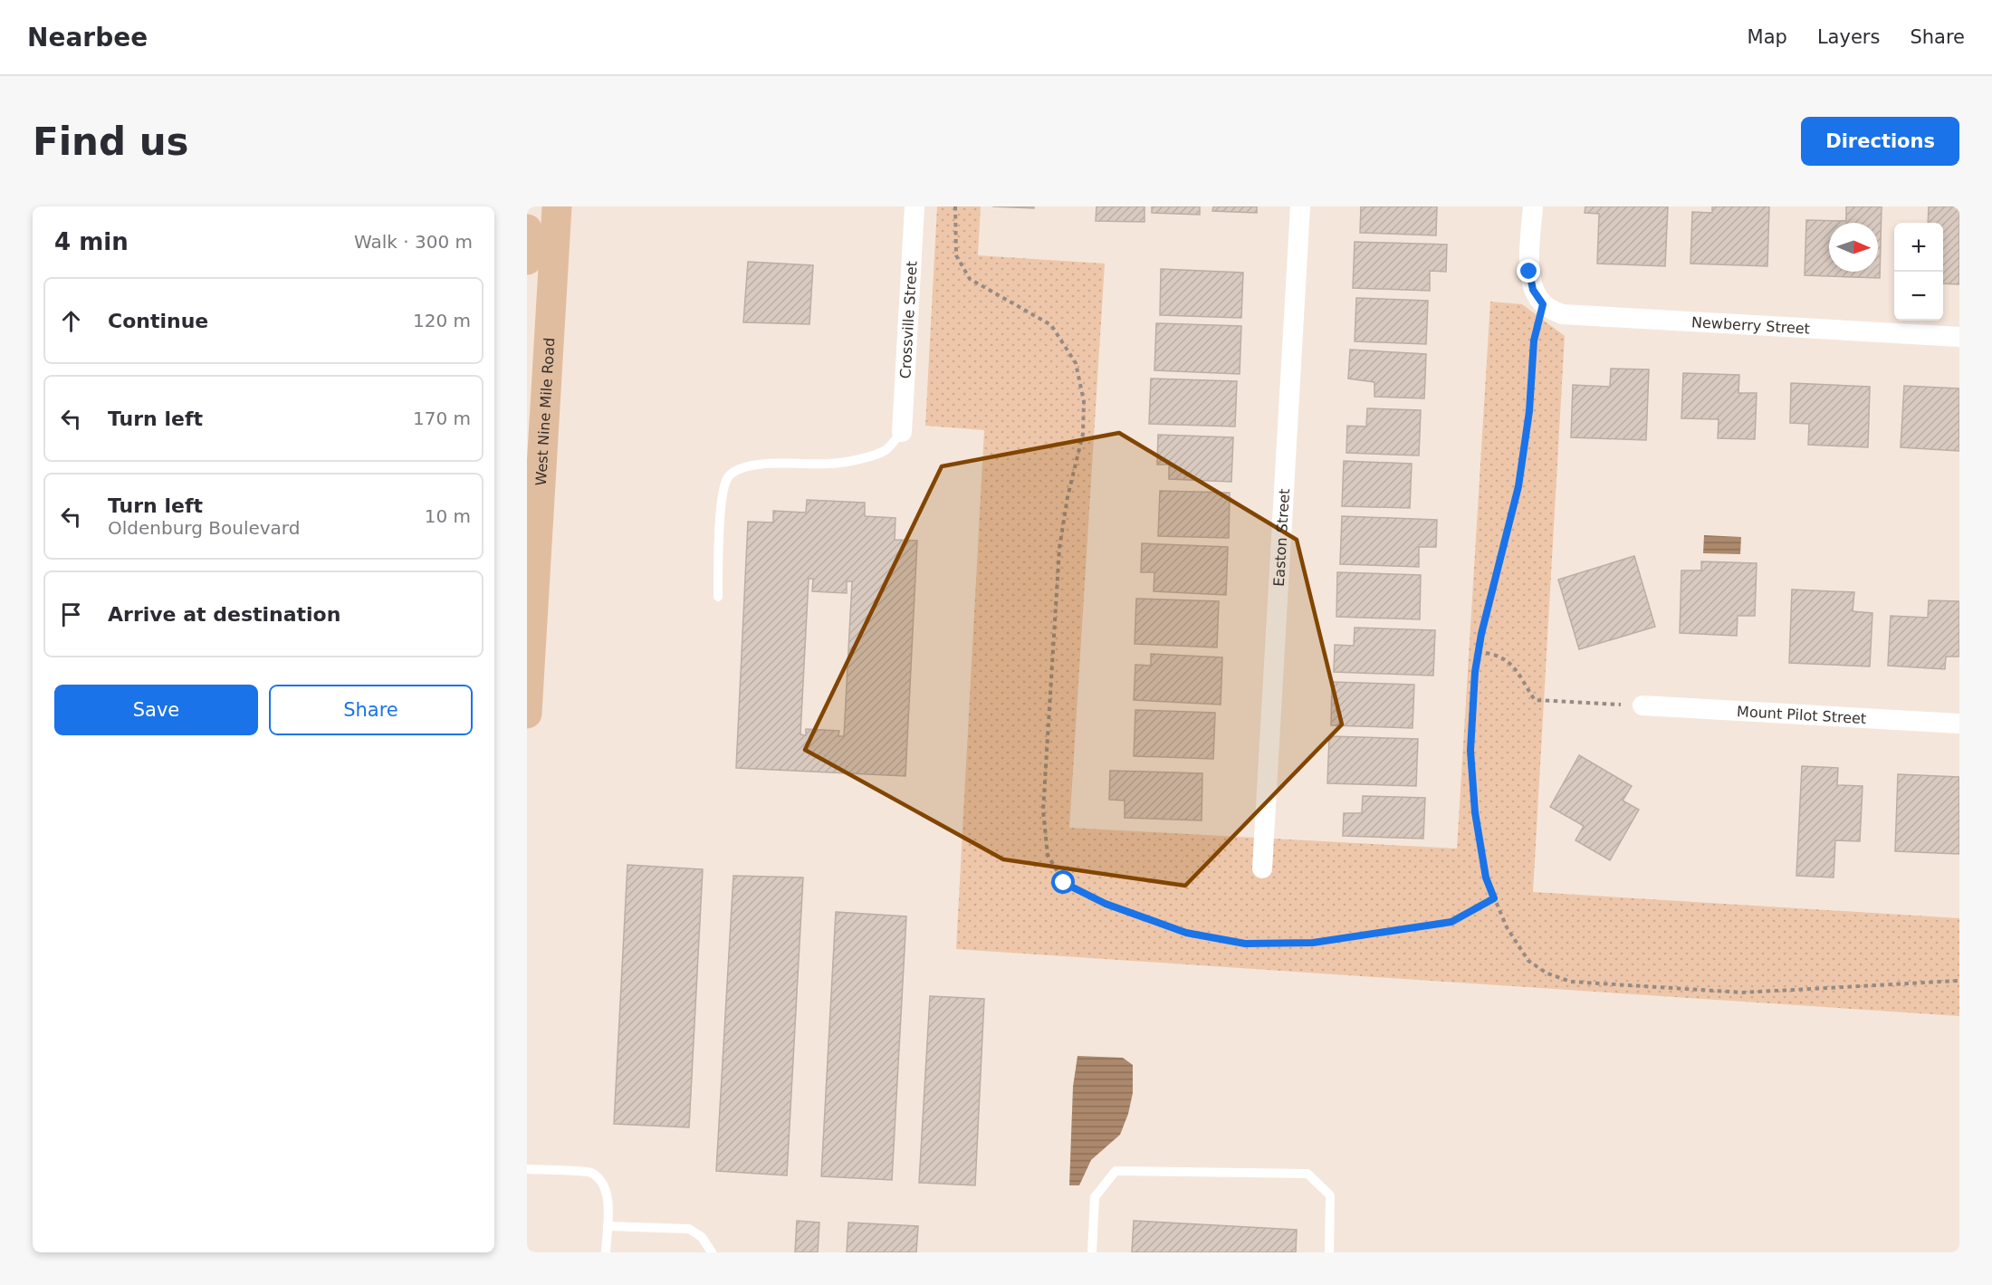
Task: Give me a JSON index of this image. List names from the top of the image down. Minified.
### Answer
{"streets":{"main road":["West Nine Mile Road"],"street":["Crossville Street","Newberry Street","Easton Street","Mount Pilot Street"]},"north":"right","page":{"header":"Nearbee","nav":["Map","Layers","Share"],"buttons":["Directions",["Save","Share"]],"title":"Find us","heading":["4 min","Walk · 300 m"],"map_buttons":["+","−"],"list":[["Continue","120 m"],["Turn left","170 m"],["Turn left","Oldenburg Boulevard","10 m"],"Arrive at destination"]}}
